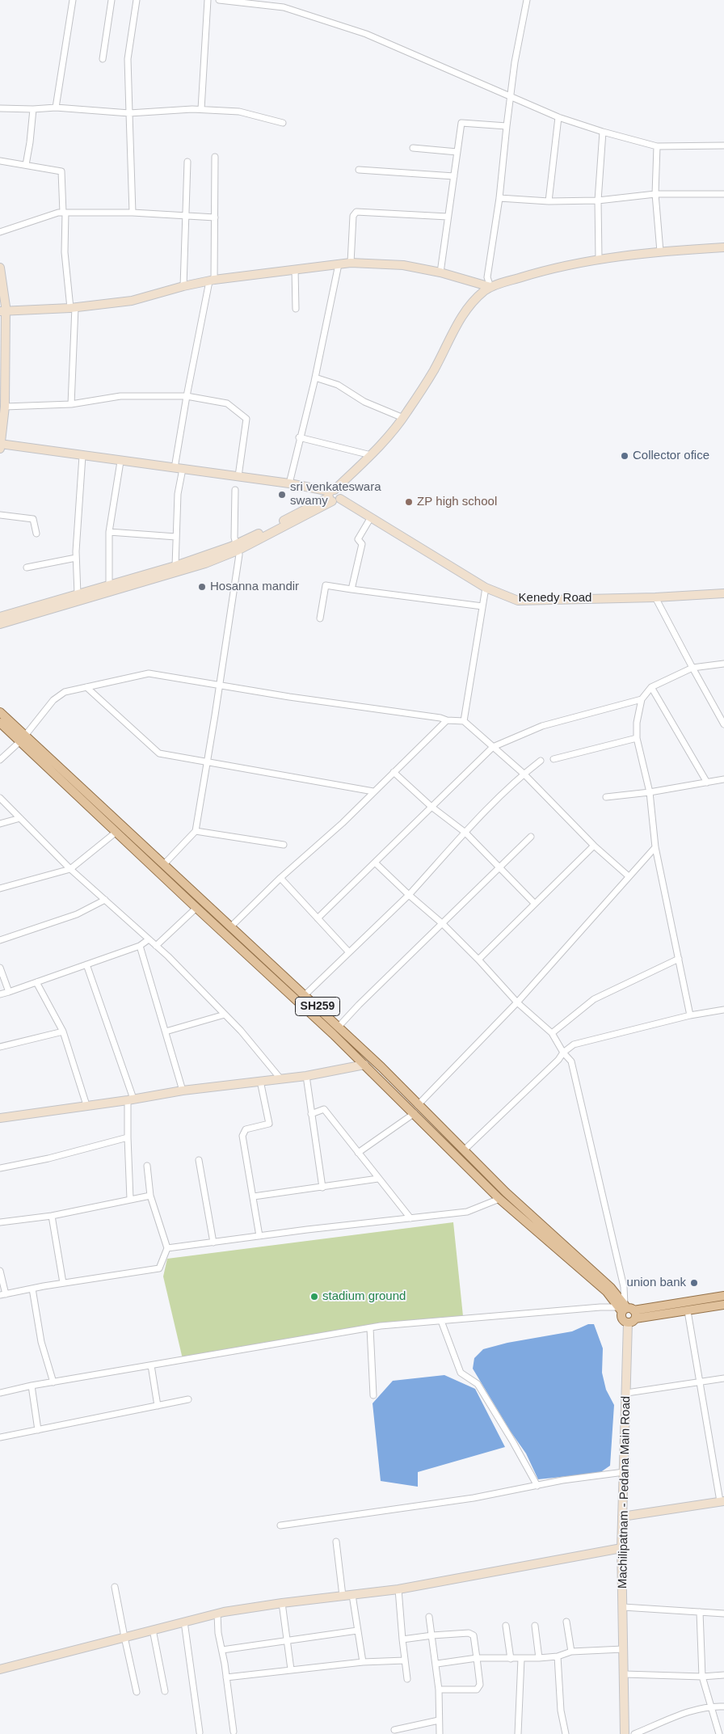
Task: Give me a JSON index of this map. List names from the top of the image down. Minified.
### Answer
{"streets":{"main road":["SH259"],"street":["Kenedy Road","Machilipatnam - Pedana Main Road"]},"crossings":[["SH259","Machilipatnam - Pedana Main Road"]],"places":["Collector ofice","sri venkateswara swamy","ZP high school","Hosanna mandir","union bank","stadium ground"]}
